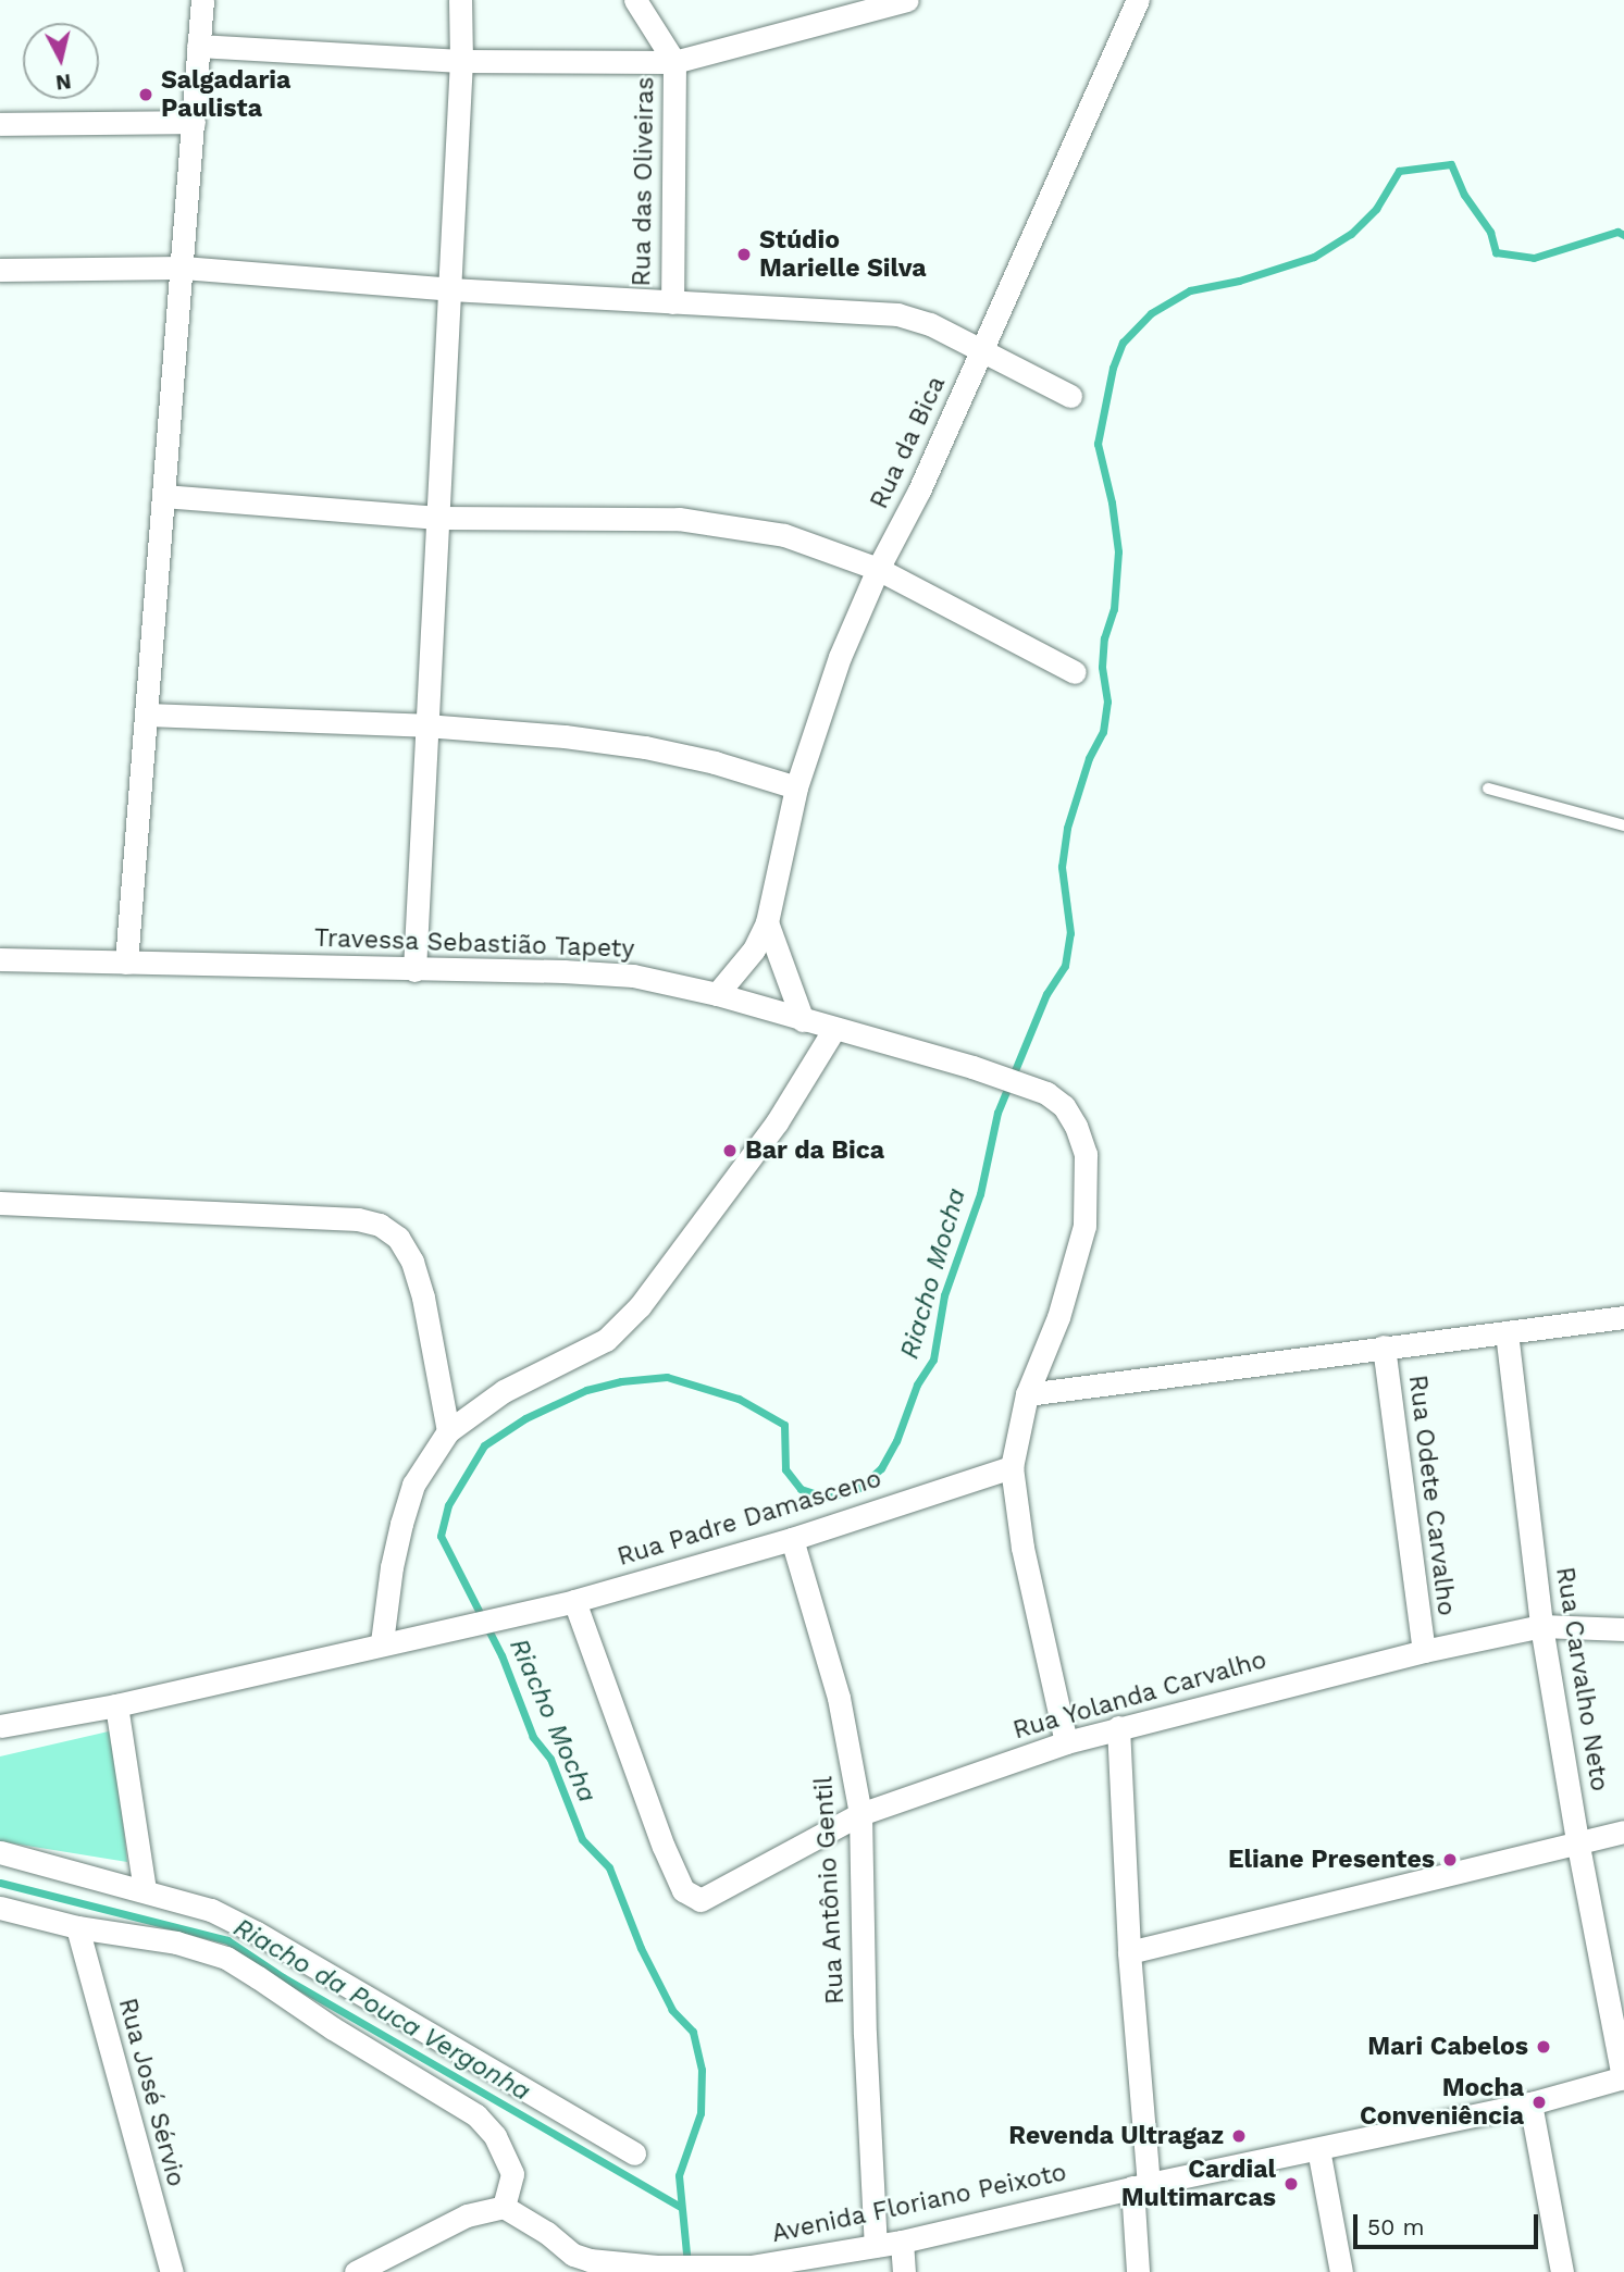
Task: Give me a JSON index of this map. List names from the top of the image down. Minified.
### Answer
{"streets":{"street":["Rua das Oliveiras","Rua da Bica","Travessa Sebastião Tapety","Rua Odete Carvalho","Rua Padre Damasceno","Rua Carvalho Neto","Rua Yolanda Carvalho","Rua Antônio Gentil","Rua José Sérvio","Avenida Floriano Peixoto"]},"crossings":[["Rua da Bica","Travessa Sebastião Tapety"],["Rua Odete Carvalho","Rua Yolanda Carvalho"],["Rua Padre Damasceno","Rua Yolanda Carvalho"],["Rua Padre Damasceno","Rua Antônio Gentil"],["Rua Carvalho Neto","Rua Yolanda Carvalho"],["Rua Carvalho Neto","Avenida Floriano Peixoto"],["Rua Yolanda Carvalho","Rua Antônio Gentil"],["Rua Antônio Gentil","Avenida Floriano Peixoto"]],"water":["Riacho Mocha","Riacho da Pouca Vergonha"],"places":["Salgadaria Paulista","Stúdio Marielle Silva","Bar da Bica","Eliane Presentes","Mari Cabelos","Mocha Conveniência","Revenda Ultragaz","Cardial Multimarcas"],"scale_bar":"50 m","north":"bottom"}
